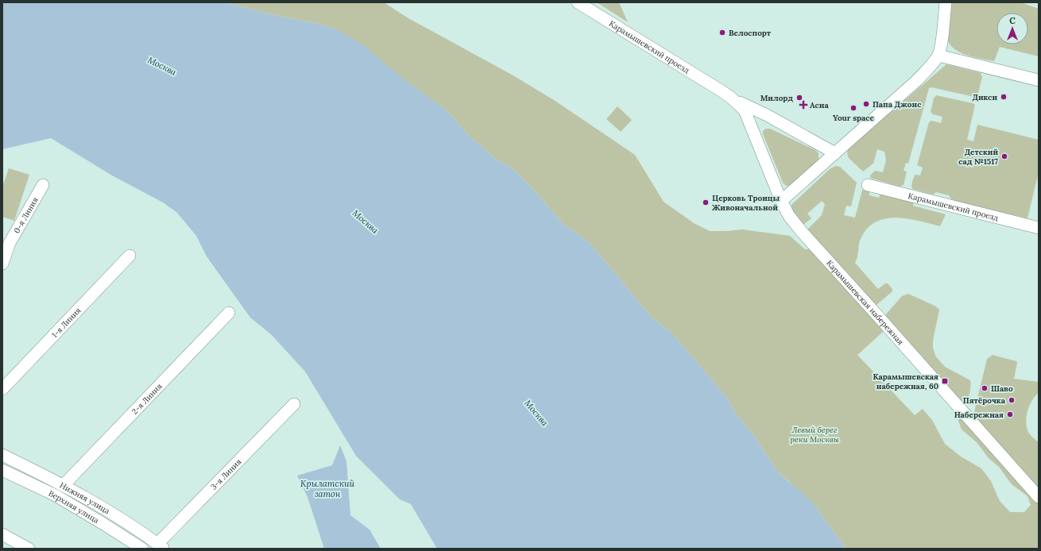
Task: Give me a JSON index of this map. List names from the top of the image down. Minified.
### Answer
{"streets":{"street":["Карамышевский проезд","0-я Линия","Карамышевская набережная","1-я Линия","2-я Линия","3-я Линия","Нижняя улица","Верхняя улица"]},"crossings":[["Карамышевский проезд","Карамышевская набережная"],["2-я Линия","Нижняя улица"],["3-я Линия","Нижняя улица"]],"water":["Москва","Крылатский затон"],"parks":["Левый берег реки Москвы"],"places":{"other":["Велоспорт","Дикси","Милорд","Папа Джонс","Your space","Детский сад №1517","Церковь Троицы Живоначальной","Шаво","Пятёрочка","Набережная"],"health":["Асна"],"transit":["Карамышевская набережная, 60"]},"north":"top"}
